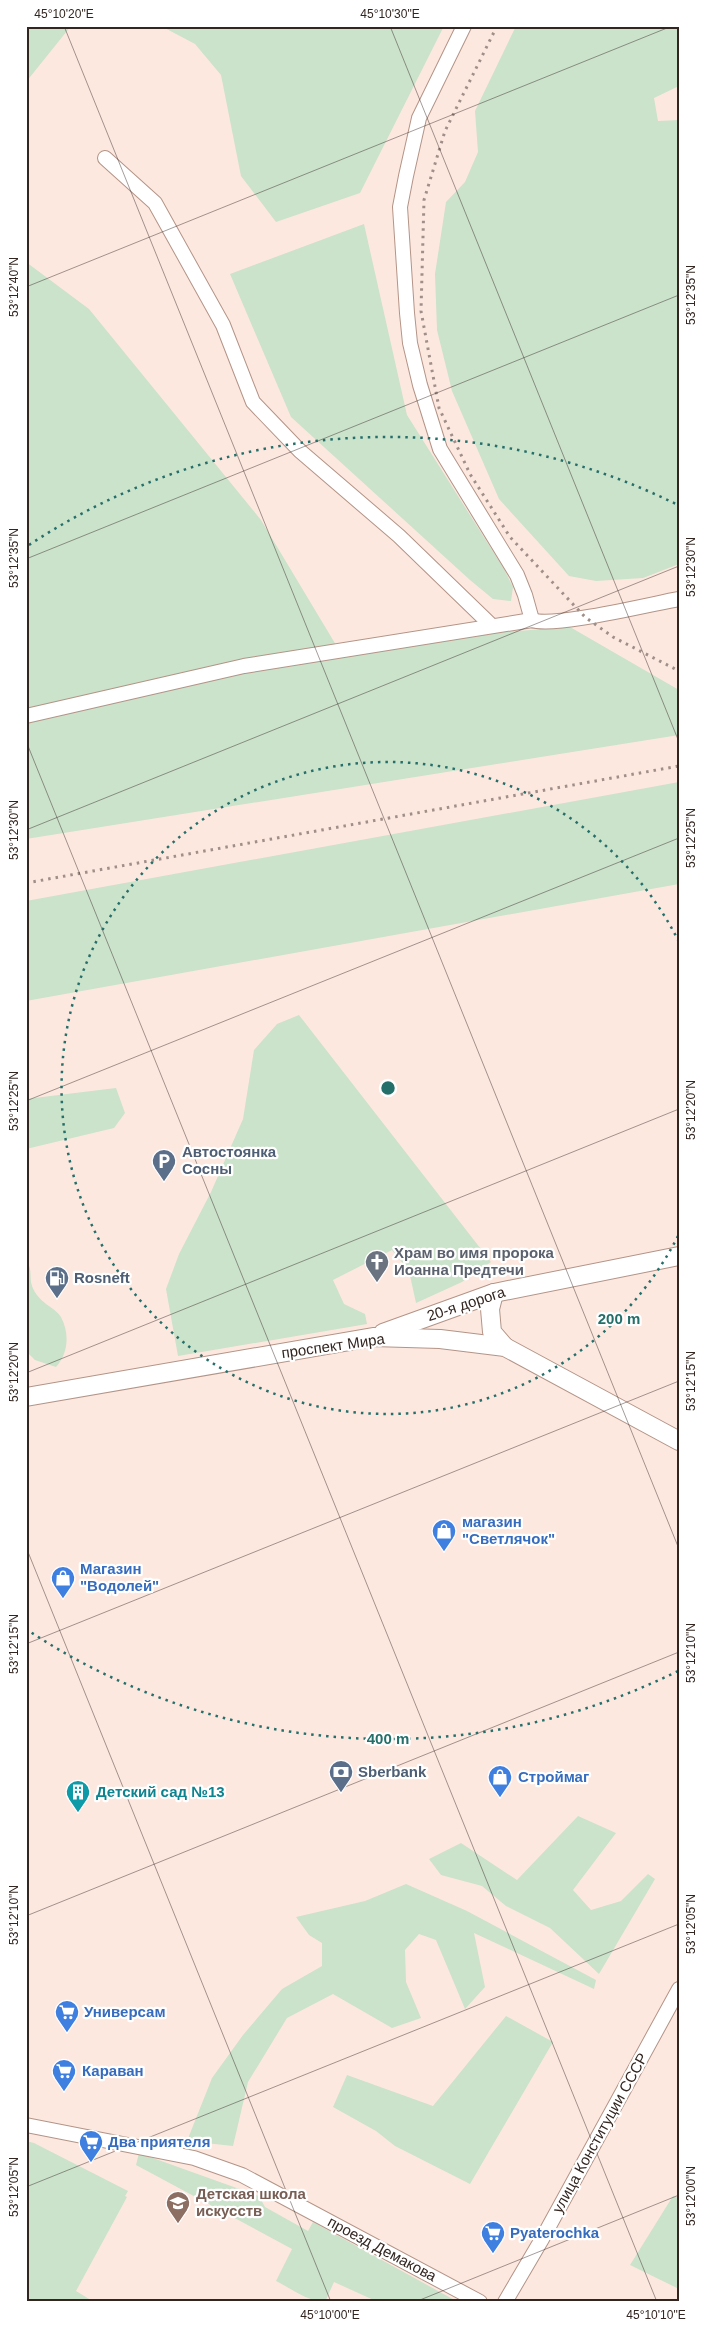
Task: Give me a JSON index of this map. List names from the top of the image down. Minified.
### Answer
{"streets":{"main road":["20-я дорога","проспект Мира"],"street":["улица Конституции СССР","проезд Демакова"]},"crossings":[["20-я дорога","проспект Мира"]],"places":{"parking":["Автостоянка Сосны"],"church":["Храм во имя пророка Иоанна Предтечи"],"fuel station":["Rosneft"],"shop":["магазин \"Светлячок\"","Магазин \"Водолей\"","Строймаг"],"bank":["Sberbank"],"building":["Детский сад №13"],"supermarket":["Универсам","Караван","Два приятеля","Pyaterochka"],"school or university":["Детская школа искусств"]},"coordinates":["45°10'20\"E","45°10'30\"E","53°12'40\"N","53°12'35\"N","53°12'30\"N","53°12'25\"N","53°12'20\"N","53°12'15\"N","53°12'10\"N","53°12'05\"N","53°12'00\"N","45°10'00\"E","45°10'10\"E"],"rings":["200 m","400 m"]}
